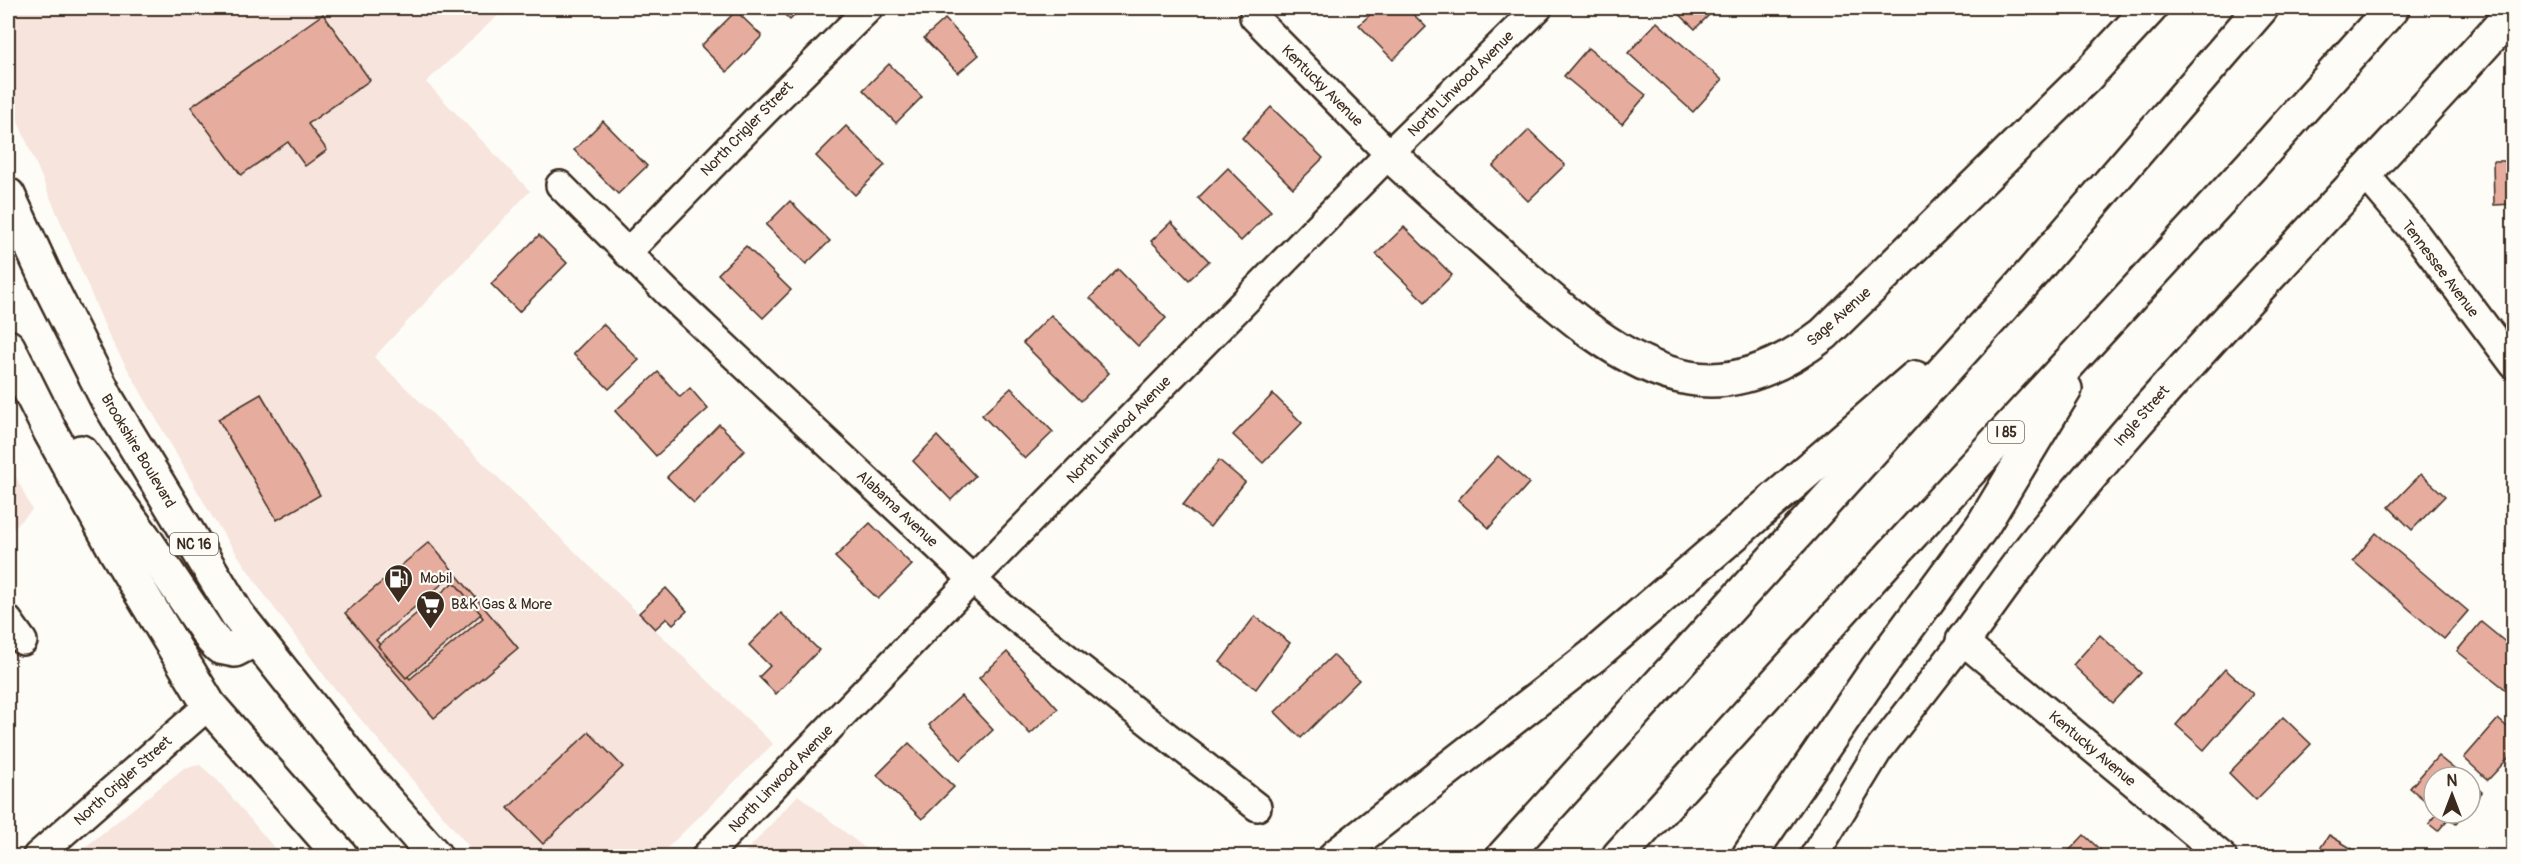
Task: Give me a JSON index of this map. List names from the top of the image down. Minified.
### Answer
{"streets":{"main road":["Sage Avenue","Ingle Street","I 85","Brookshire Boulevard","NC 16"],"street":["North Linwood Avenue","Kentucky Avenue","North Crigler Street","Tennessee Avenue","Alabama Avenue"]},"crossings":[["North Linwood Avenue","Kentucky Avenue"],["North Linwood Avenue","Sage Avenue"],["North Linwood Avenue","Alabama Avenue"],["Kentucky Avenue","Sage Avenue"],["Kentucky Avenue","Ingle Street"],["North Crigler Street","Alabama Avenue"],["Tennessee Avenue","Ingle Street"]],"places":{"fuel station":["Mobil"],"supermarket":["B&K Gas & More"]},"north":"top"}
